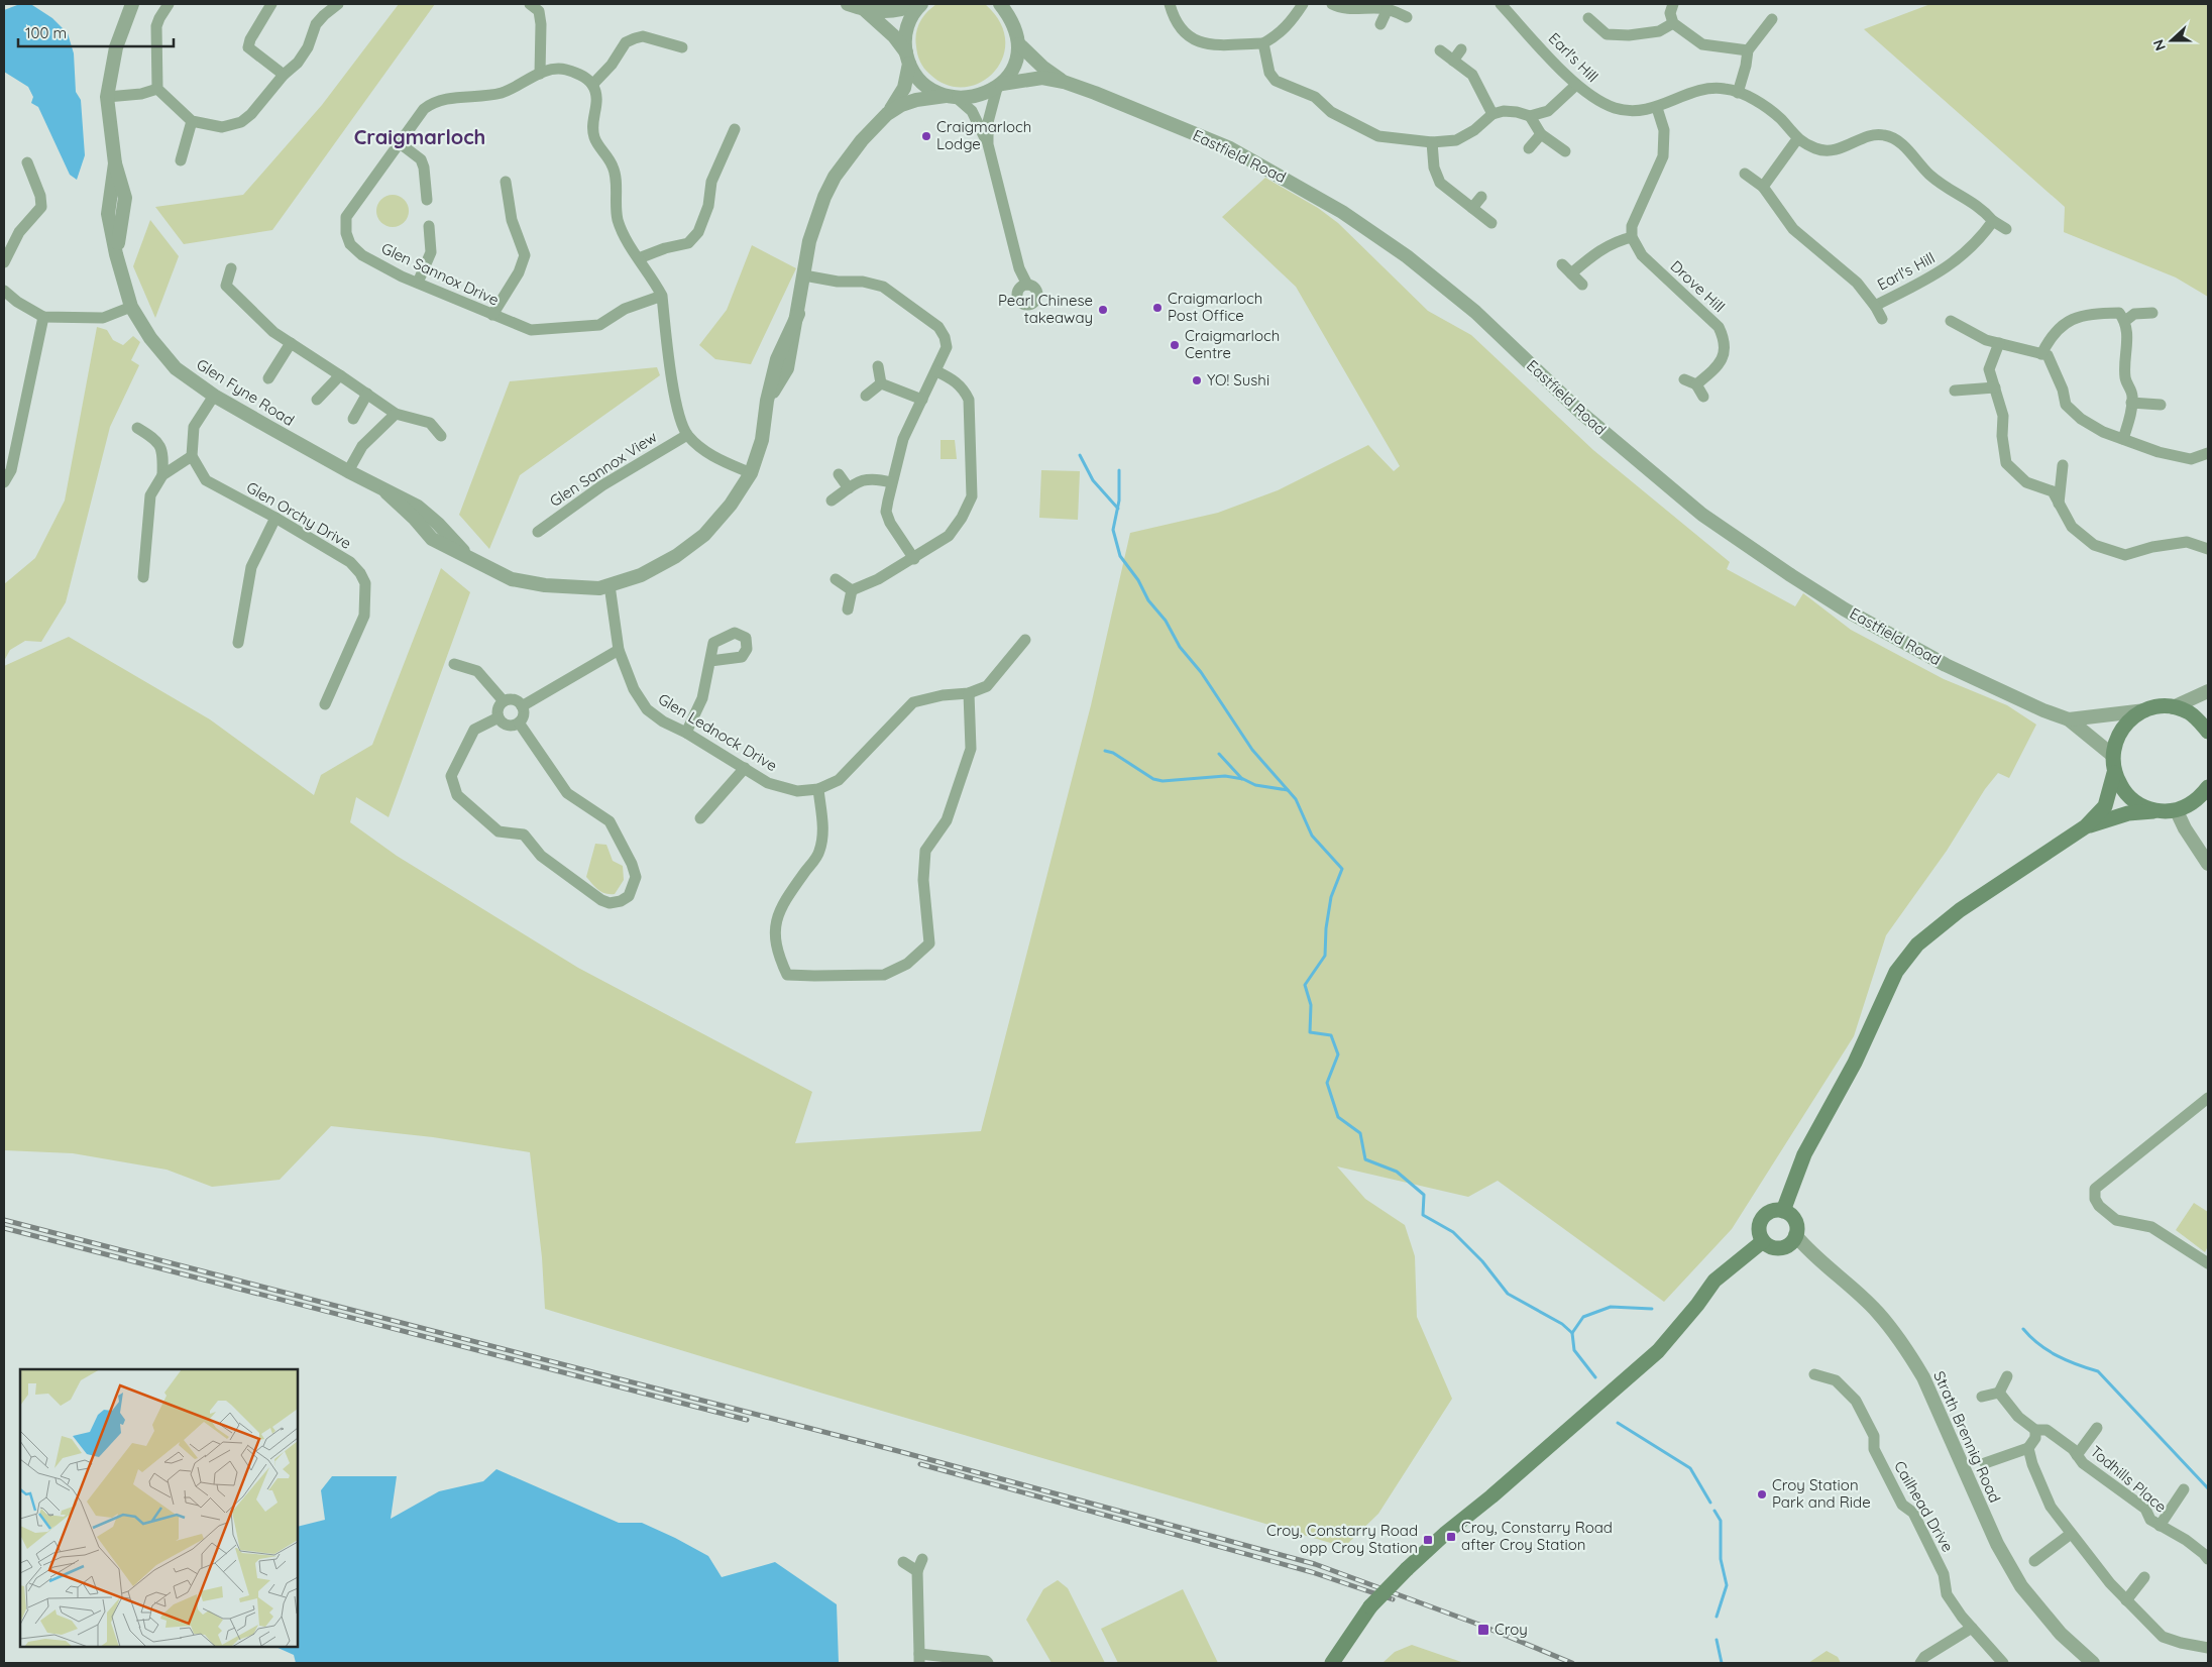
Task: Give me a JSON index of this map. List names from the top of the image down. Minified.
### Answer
{"streets":{"street":["Earl's Hill","Eastfield Road","Glen Sannox Drive","Drove Hill","Glen Fyne Road","Glen Sannox View","Glen Orchy Drive","Glen Lednock Drive","Strath Brennig Road","Todhills Place","Cailhead Drive"]},"crossings":[["Eastfield Road","Glen Fyne Road"],["Glen Fyne Road","Glen Lednock Drive"]],"districts":["Craigmarloch"],"places":{"other":["Craigmarloch Lodge","Craigmarloch Post Office","Pearl Chinese takeaway","Craigmarloch Centre","YO! Sushi","Croy Station Park and Ride"],"transit":["Croy, Constarry Road after Croy Station","Croy, Constarry Road opp Croy Station","Croy"]},"scale_bar":"100 m","north":"left"}
